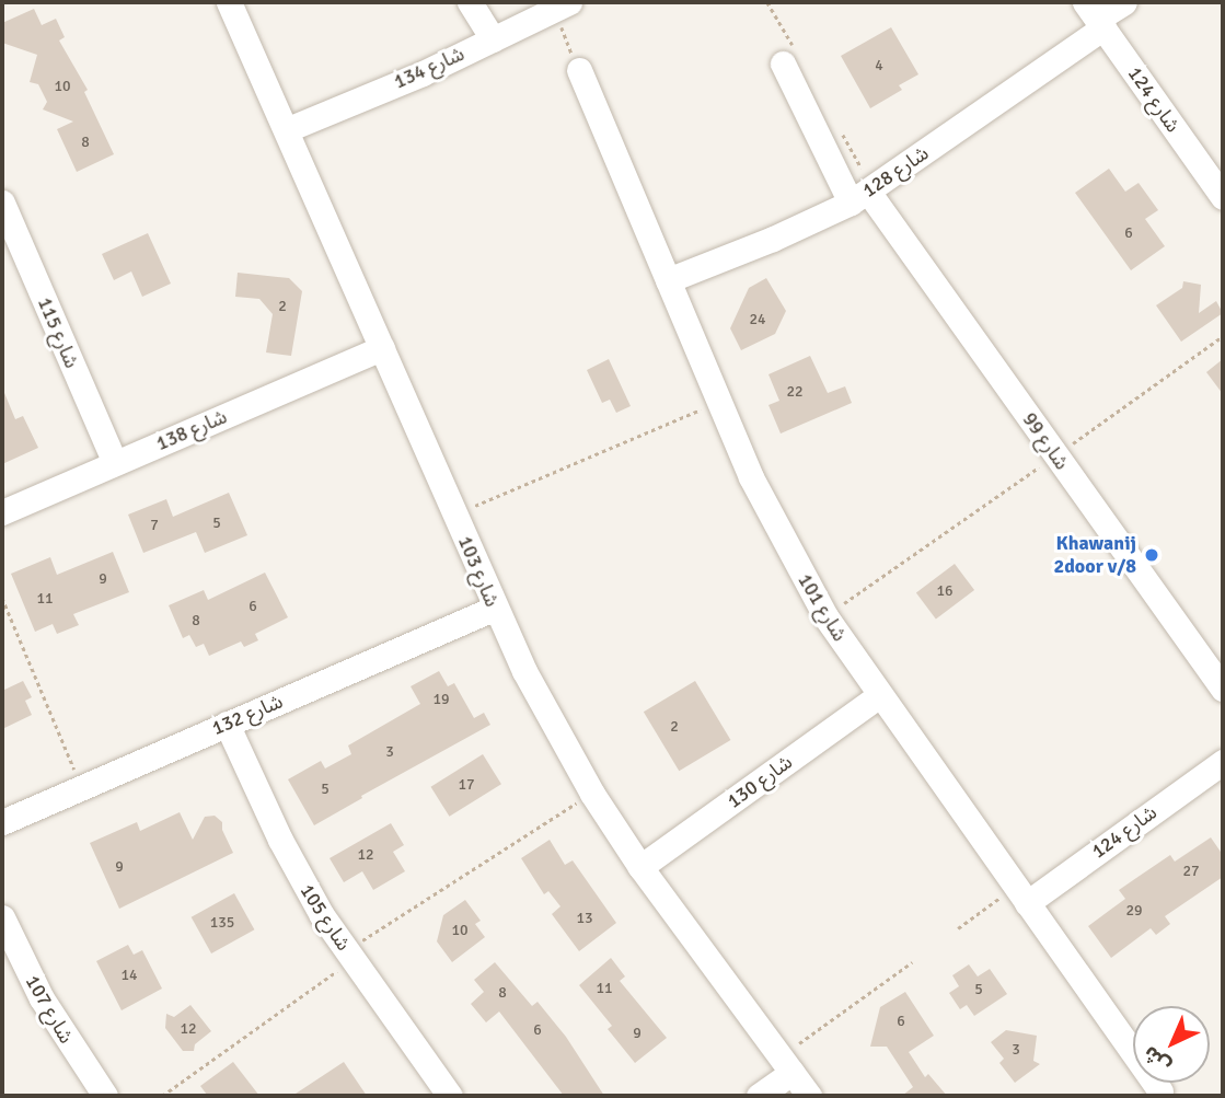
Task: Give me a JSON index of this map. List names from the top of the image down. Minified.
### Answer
{"streets":{"street":["شارع 134","شارع 124","شارع 128","شارع 115","شارع 138","شارع 99","شارع 103","شارع 101","شارع 132","شارع 130","شارع 105","شارع 107"]},"crossings":[["شارع 134","شارع 103"],["شارع 124","شارع 128"],["شارع 124","شارع 101"],["شارع 128","شارع 99"],["شارع 128","شارع 101"],["شارع 115","شارع 138"],["شارع 138","شارع 103"],["شارع 103","شارع 132"],["شارع 103","شارع 130"],["شارع 101","شارع 130"],["شارع 132","شارع 105"]],"places":["Khawanij 2door v/8"],"house_numbers":["4","10","8","6","2","24","22","5","7","9","16","11","6","8","19","2","3","17","5","12","9","27","29","13","135","10","14","11","5","8","6","12","6","9","3"],"north":"bottom left"}
